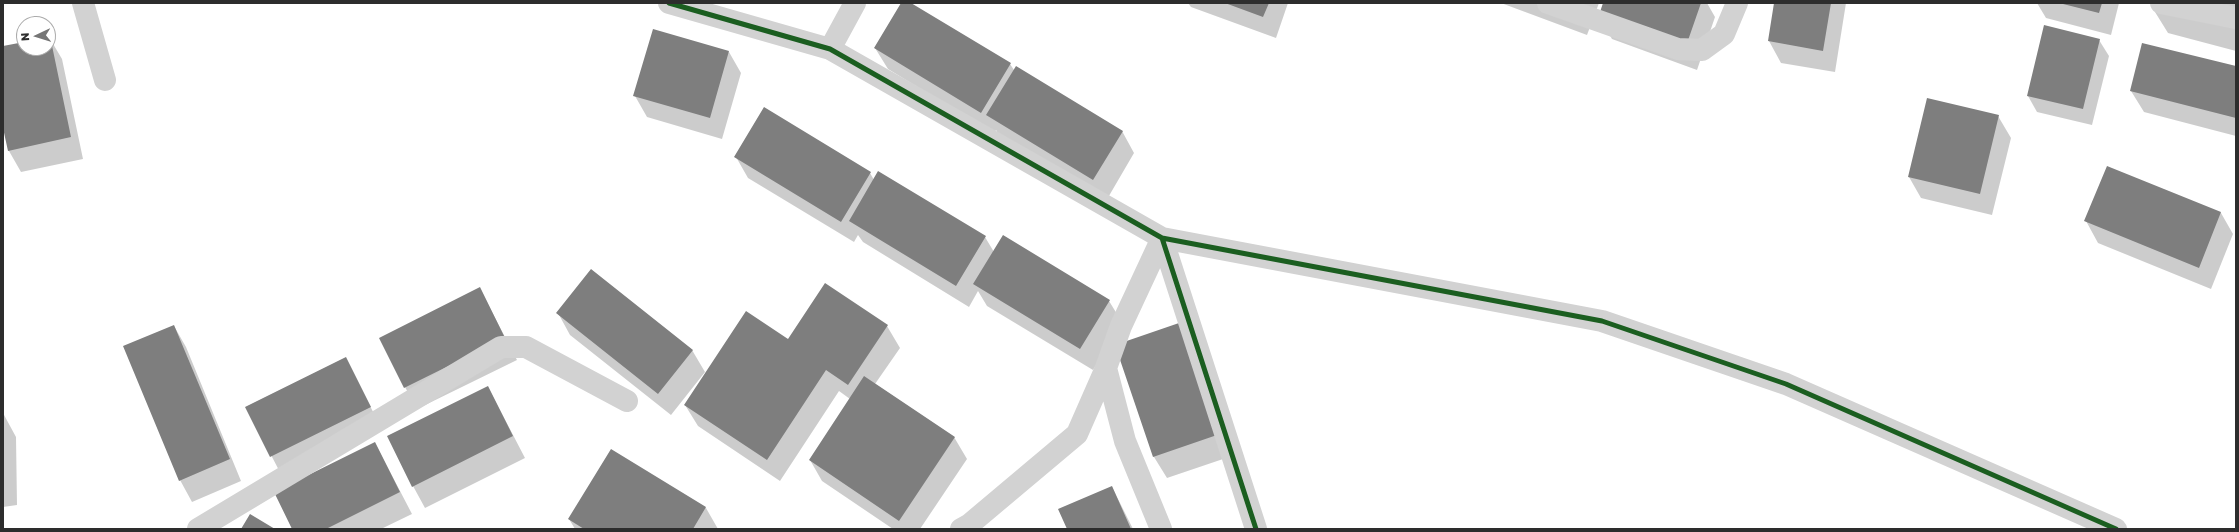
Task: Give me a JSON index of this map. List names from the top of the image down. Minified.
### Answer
{"north":"left"}
